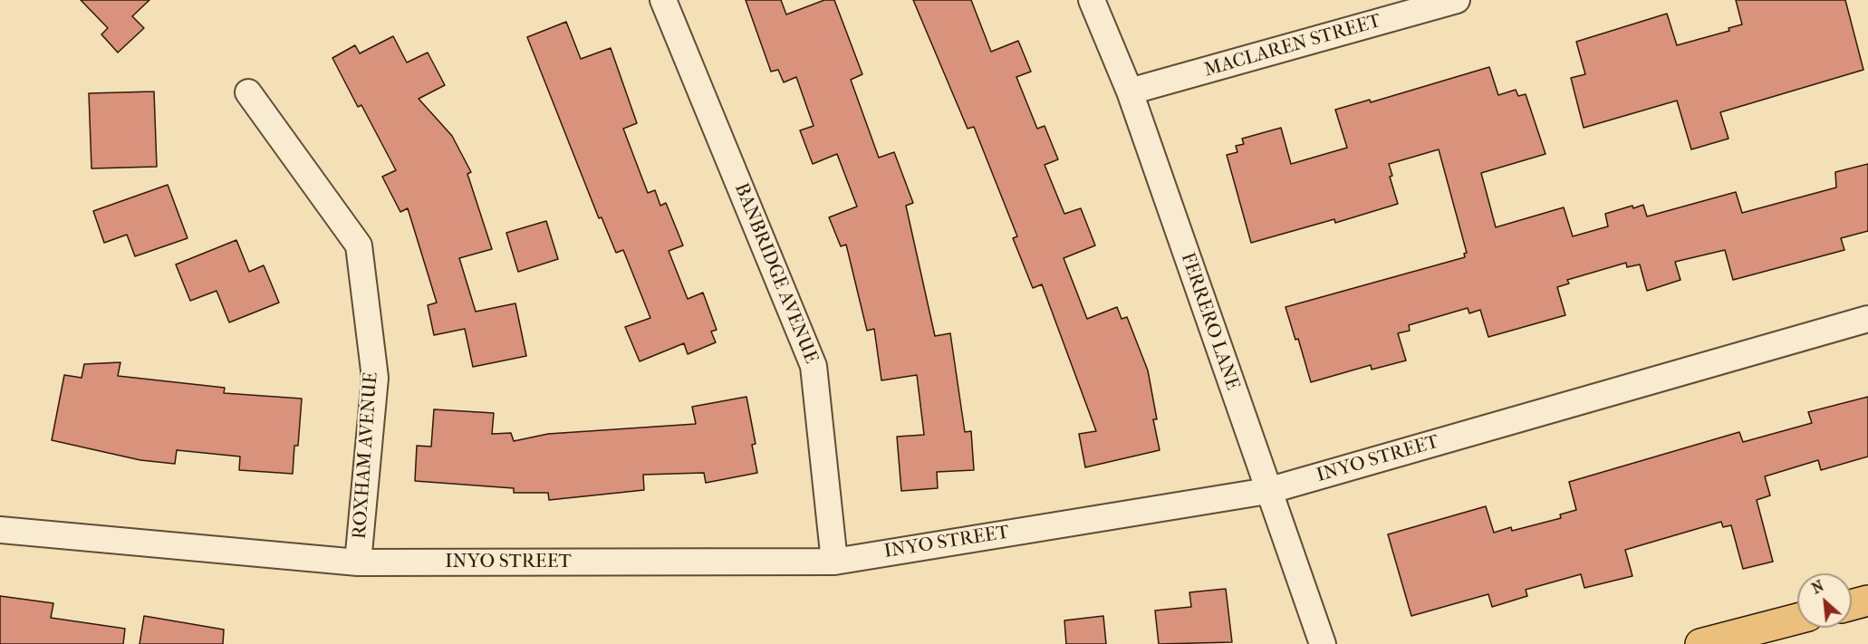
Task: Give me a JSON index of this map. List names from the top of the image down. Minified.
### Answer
{"streets":{"street":["MACLAREN STREET","BANBRIDGE AVENUE","FERRERO LANE","ROXHAM AVENUE","INYO STREET"]},"crossings":[["MACLAREN STREET","FERRERO LANE"],["BANBRIDGE AVENUE","INYO STREET"],["FERRERO LANE","INYO STREET"],["ROXHAM AVENUE","INYO STREET"]],"north":"top left"}
